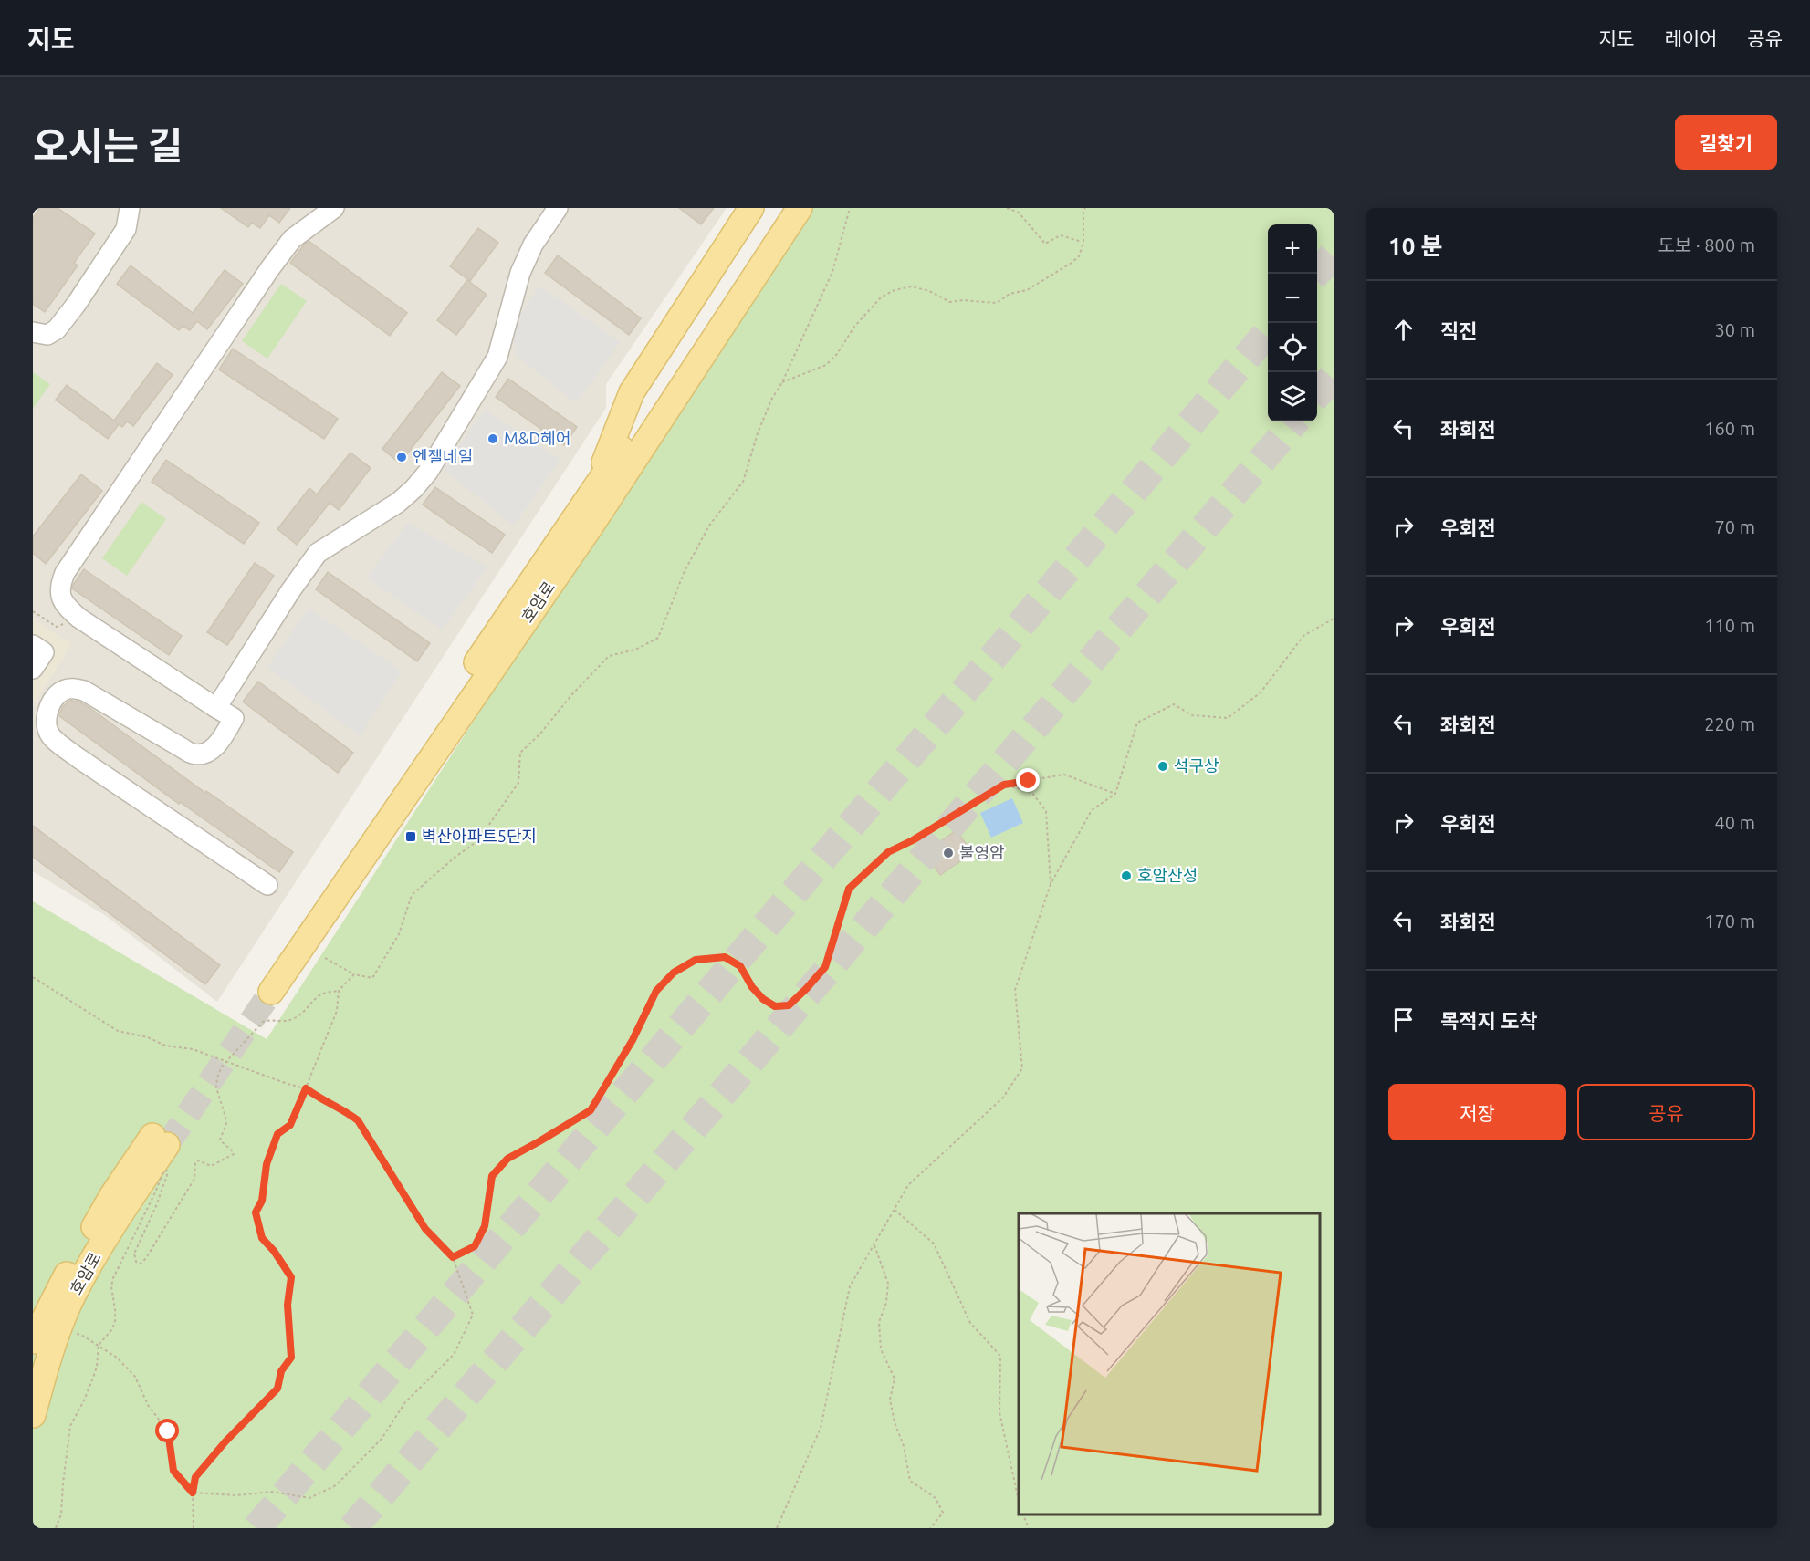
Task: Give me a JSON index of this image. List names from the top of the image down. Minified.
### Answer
{"streets":{"main road":["호암로"]},"places":{"other":["M&D헤어","엔젤네일","석구상","불영암","호암산성"],"transit":["벽산아파트5단지"]},"page":{"header":"지도","nav":["지도","레이어","공유"],"title":"오시는 길","buttons":["길찾기",["저장","공유"]],"heading":["10 분","도보 · 800 m"],"map_buttons":["+","−"],"list":[["직진","30 m"],["좌회전","160 m"],["우회전","70 m"],["우회전","110 m"],["좌회전","220 m"],["우회전","40 m"],["좌회전","170 m"],"목적지 도착"]}}
